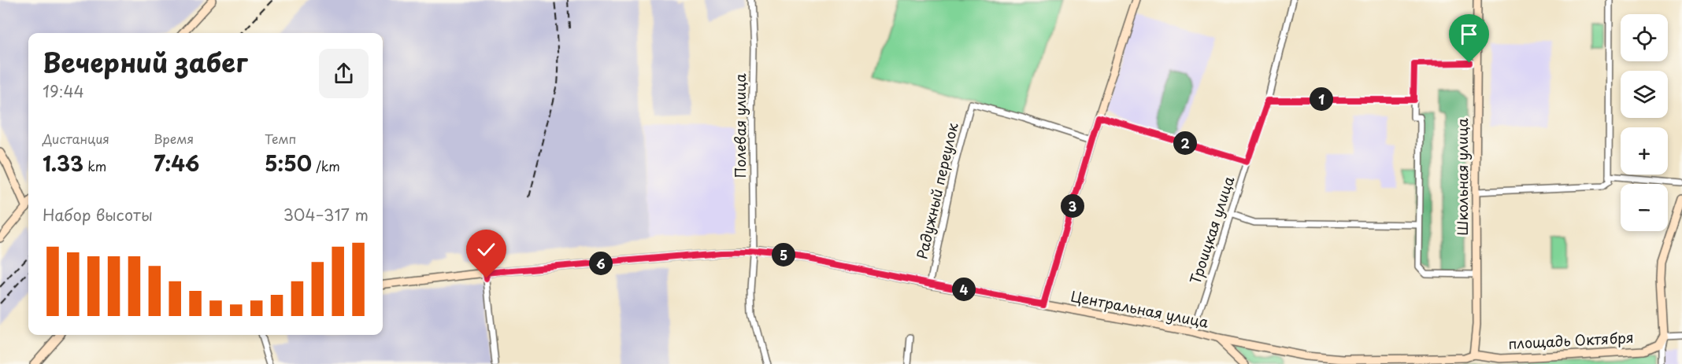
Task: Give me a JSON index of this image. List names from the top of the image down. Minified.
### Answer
{"streets":{"main road":["Школьная улица","Центральная улица","площадь Октября"],"street":["Полевая улица","Радужный переулок","Троицкая улица"]},"crossings":[["Полевая улица","Центральная улица"],["Школьная улица","Центральная улица"],["Школьная улица","площадь Октября"],["Радужный переулок","Центральная улица"],["Троицкая улица","Центральная улица"],["Центральная улица","площадь Октября"]],"page":{"map_buttons":["+","−"],"heading":["Вечерний забег","19:44"],"pins":["1","2","3","5","6","4"],"stats":[["Дистанция","1.33 km"],["Время","7:46"],["Темп","5:50 /km"]],"chart":["Набор высоты","304–317 m"]}}
